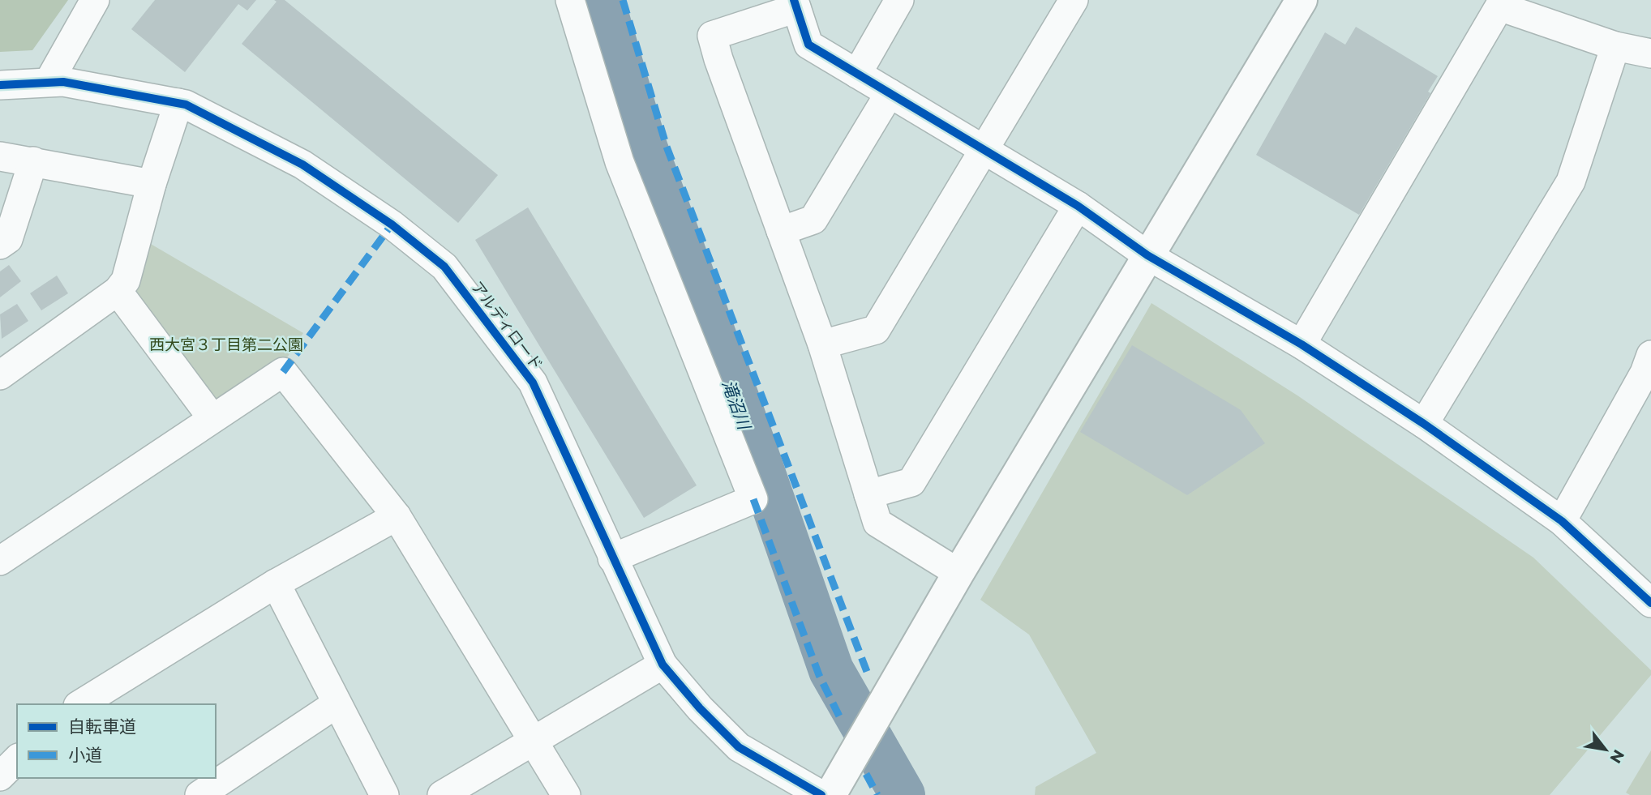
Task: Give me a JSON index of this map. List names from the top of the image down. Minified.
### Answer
{"streets":{"street":["アルディロード"]},"water":["滝沼川"],"parks":["西大宮３丁目第二公園"],"legend":["自転車道","小道"],"north":"bottom right"}
